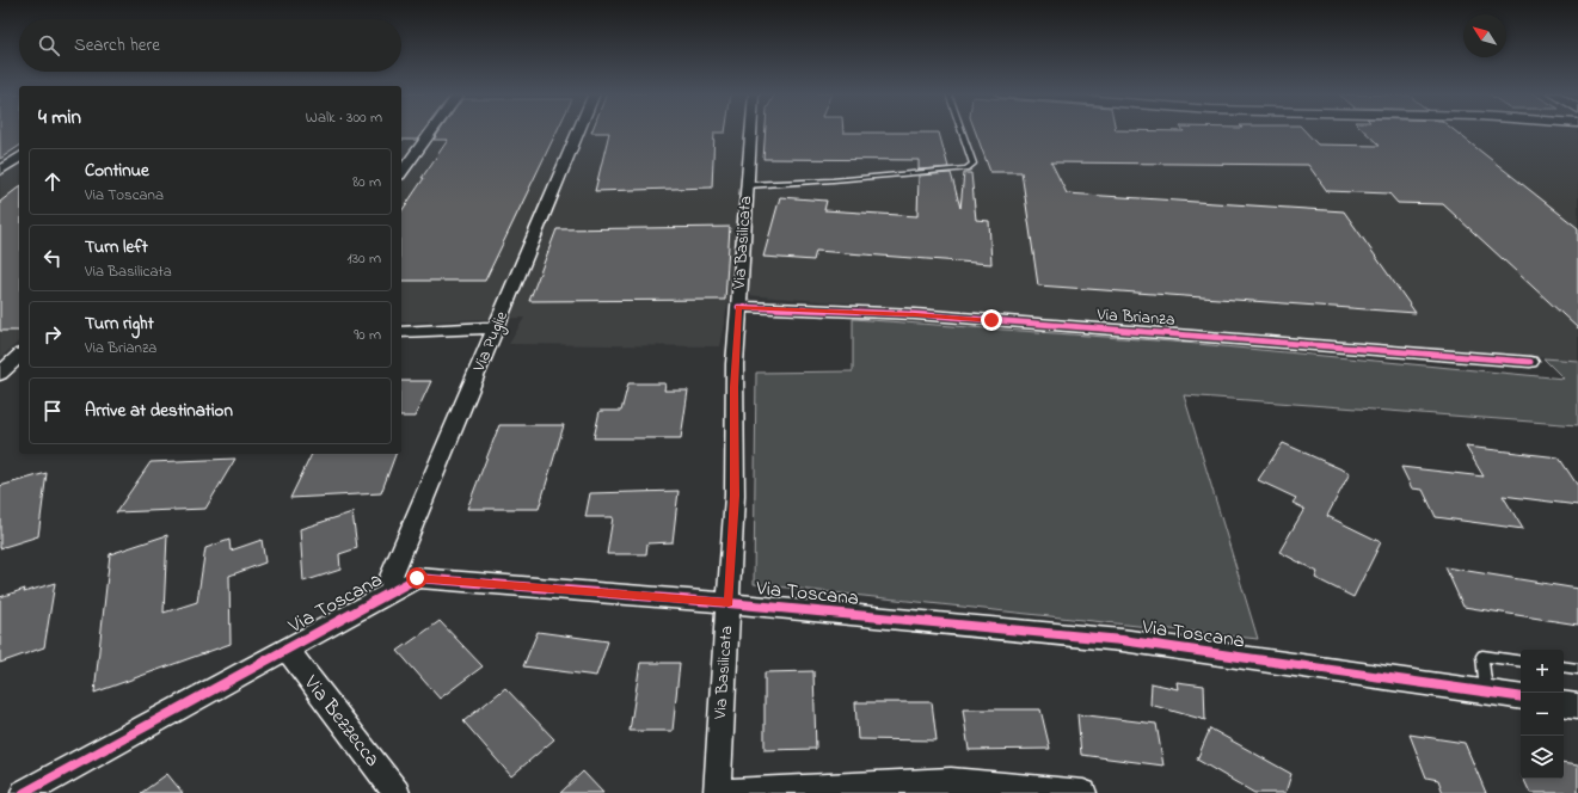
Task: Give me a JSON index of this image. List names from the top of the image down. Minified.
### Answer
{"streets":{"street":["Via Basilicata","Via Brianza","Via Puglie","Via Toscana","Via Bezzecca"]},"crossings":[["Via Basilicata","Via Brianza"],["Via Basilicata","Via Toscana"],["Via Puglie","Via Toscana"],["Via Toscana","Via Bezzecca"]],"north":"top left","page":{"search":"Search here","heading":["4 min","Walk · 300 m"],"list":[["Continue","Via Toscana","80 m"],["Turn left","Via Basilicata","130 m"],["Turn right","Via Brianza","90 m"],"Arrive at destination"],"map_buttons":["+","−"]}}
